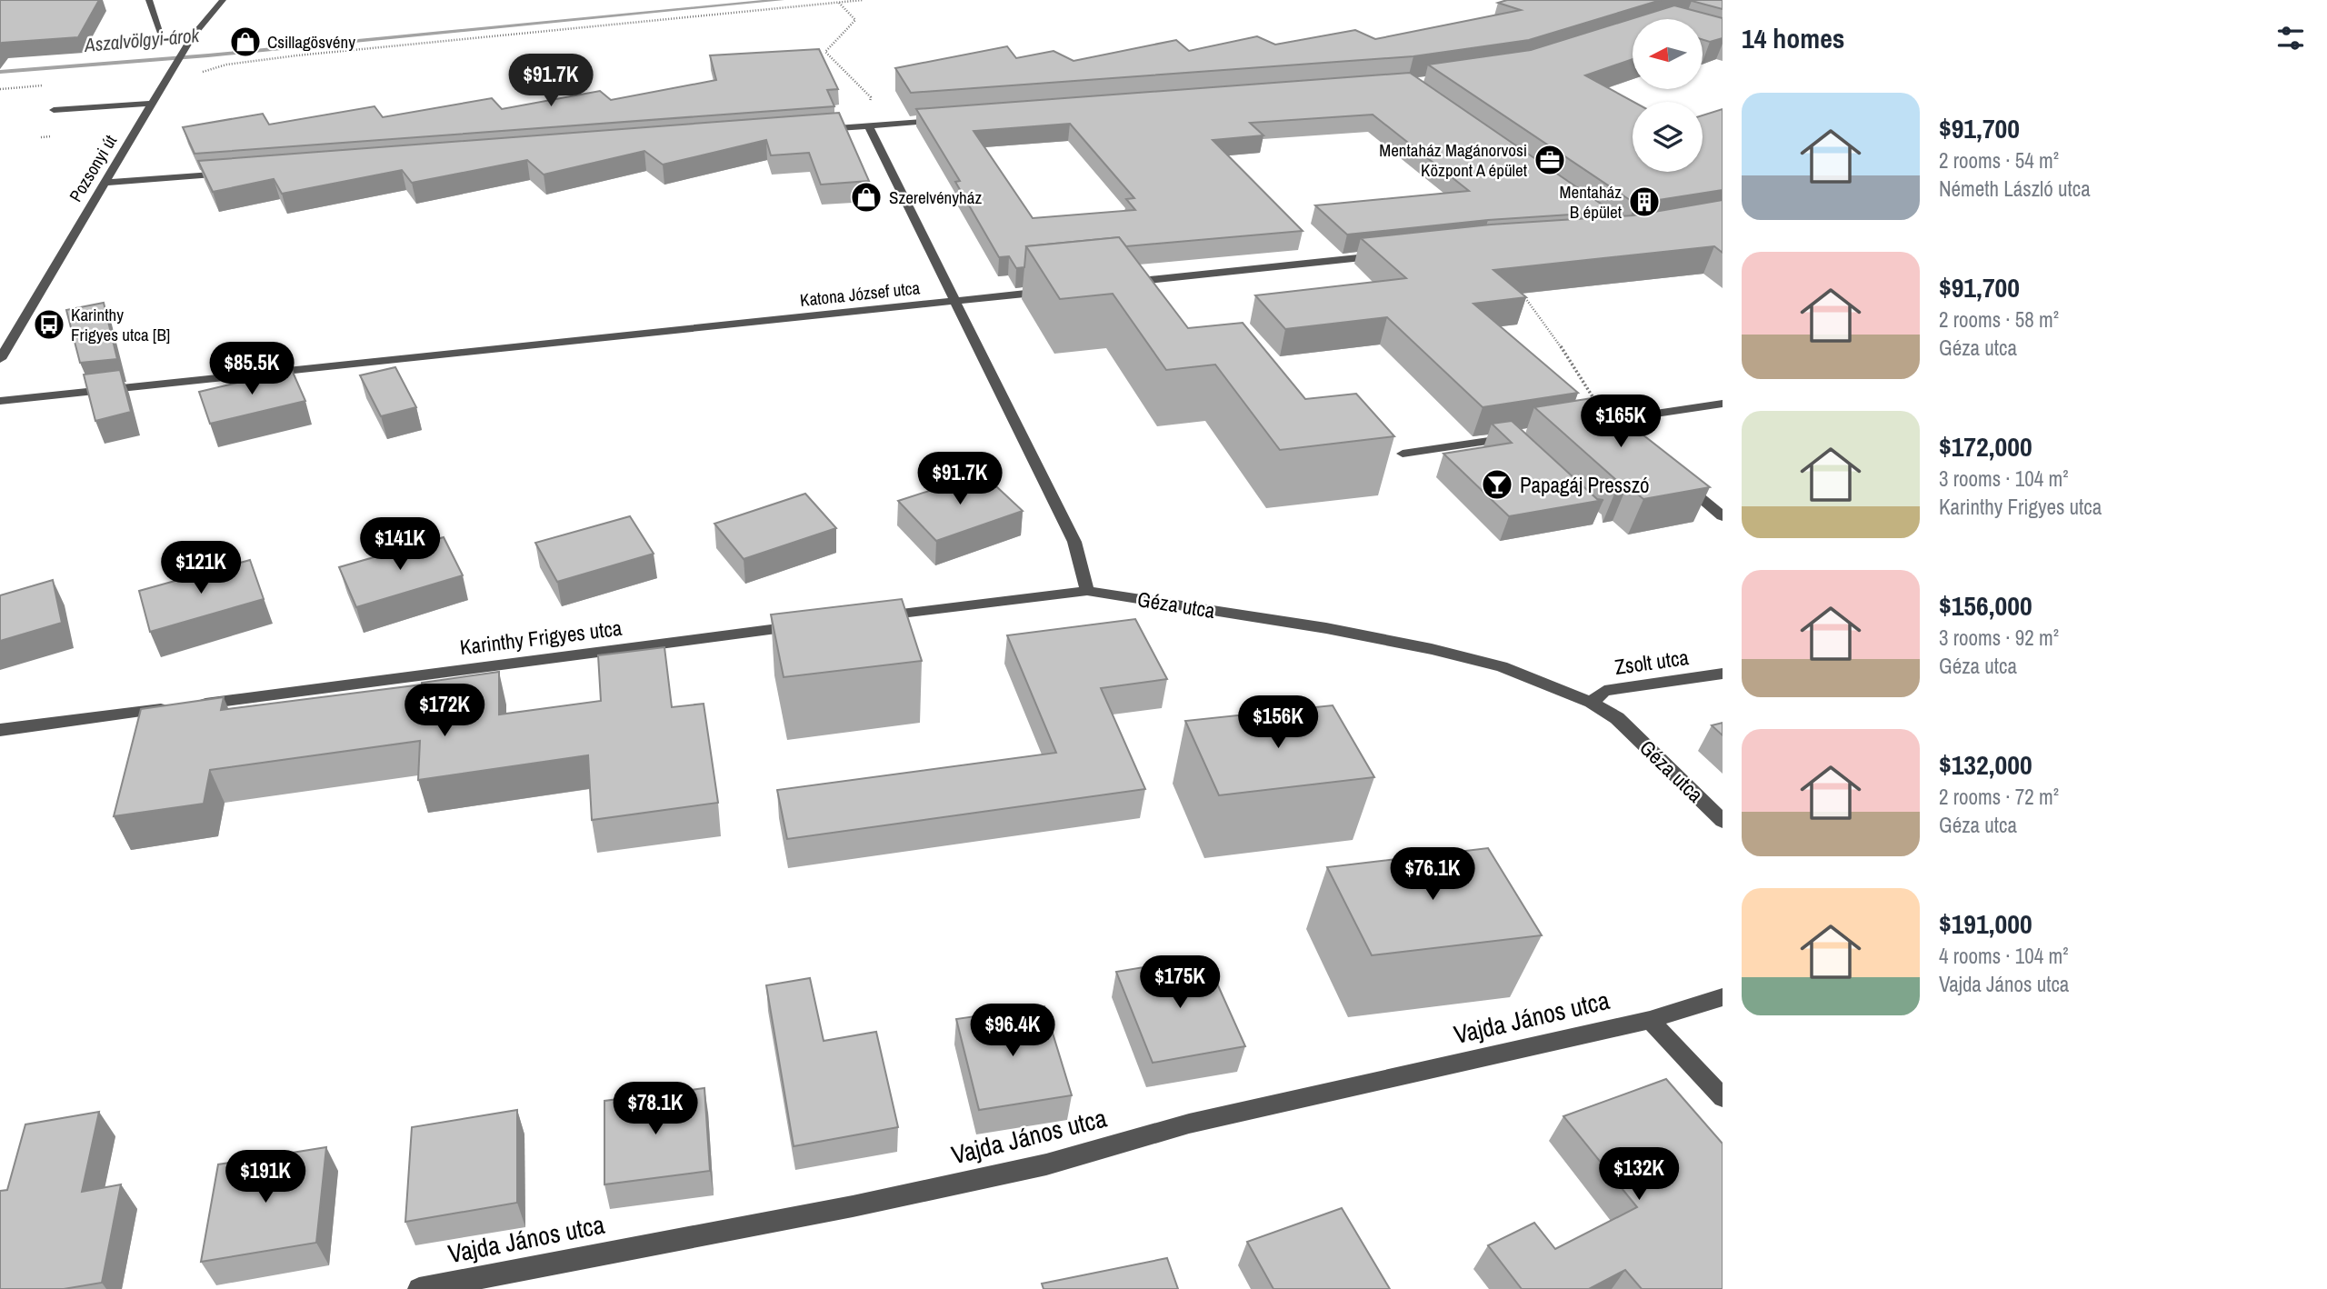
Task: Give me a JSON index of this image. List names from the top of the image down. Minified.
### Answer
{"streets":{"street":["Pozsonyi út","Katona József utca","Géza utca","Karinthy Frigyes utca","Zsolt utca","Vajda János utca"]},"crossings":[["Géza utca","Zsolt utca"]],"water":["Aszalvölgyi-árok"],"places":{"shop":["Csillagösvény","Szerelvényház"],"office":["Mentaház Magánorvosi Központ A épület"],"building":["Mentaház B épület"],"bus stop":["Karinthy Frigyes utca [B]"],"bar":["Papagáj Presszó"]},"north":"left","page":{"heading":"14 homes","price":["$91.7K","$85.5K","$165K","$91.7K","$141K","$121K","$172K","$156K","$76.1K","$175K","$96.4K","$78.1K","$132K","$191K"],"list":[{"name":"$91,700","note":"2 rooms · 54 m² · Németh László utca"},{"name":"$91,700","note":"2 rooms · 58 m² · Géza utca"},{"name":"$172,000","note":"3 rooms · 104 m² · Karinthy Frigyes utca"},{"name":"$156,000","note":"3 rooms · 92 m² · Géza utca"},{"name":"$132,000","note":"2 rooms · 72 m² · Géza utca"},{"name":"$191,000","note":"4 rooms · 104 m² · Vajda János utca"}]}}
